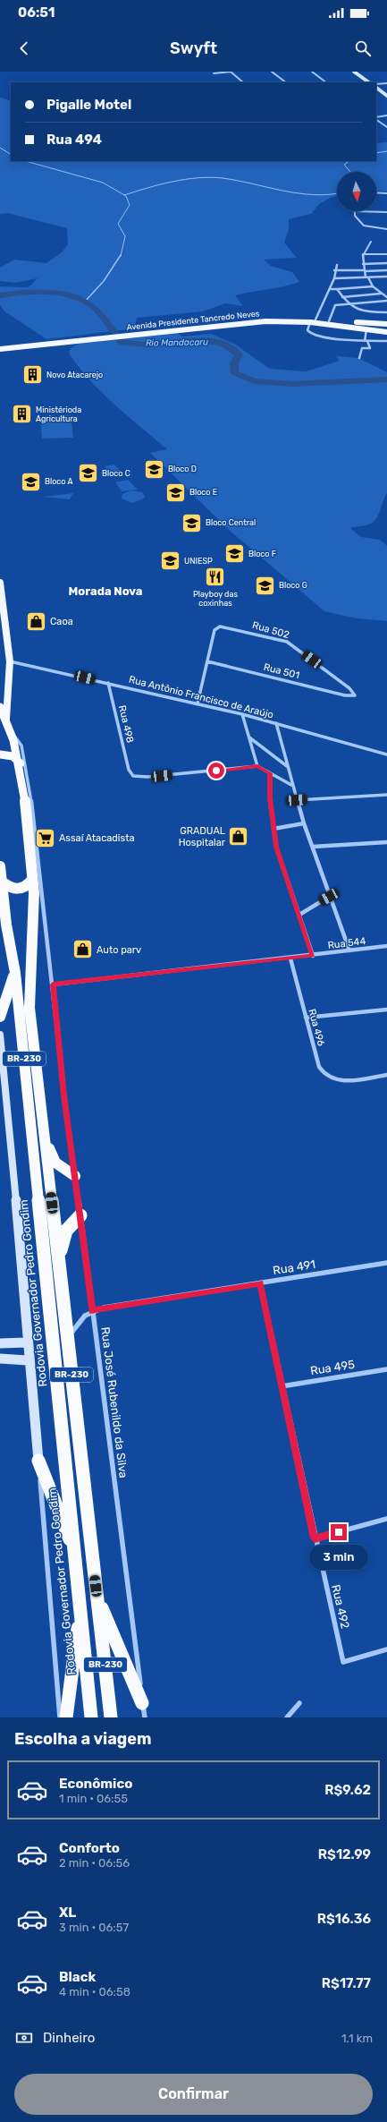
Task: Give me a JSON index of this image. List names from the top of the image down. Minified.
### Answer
{"streets":{"highway":["BR-230","Rodovia Governador Pedro Gondim"],"main road":["Avenida Presidente Tancredo Neves"],"street":["Rua 502","Rua 501","Rua Antônio Francisco de Araújo","Rua 498","Rua 544","Rua 496","Rua 491","Rua 495","Rua José Rubenildo da Silva","Rua 492"]},"crossings":[["Rua 502","Rua 501"],["Rua Antônio Francisco de Araújo","Rua 498"],["Rua 544","Rua 496"],["Rua 544","Rua José Rubenildo da Silva"],["BR-230","Rua 491"],["BR-230","Rua José Rubenildo da Silva"],["Rua 491","Rua José Rubenildo da Silva"],["Rua 491","Rua 492"],["Rua 495","Rua 492"]],"districts":["Morada Nova"],"water":["Rio Mandacaru"],"places":{"building":["Novo Atacarejo","Ministérioda Agricultura"],"school or university":["Bloco D","Bloco C","Bloco A","Bloco E","Bloco Central","Bloco F","UNIESP","Bloco G"],"restaurant":["Playboy das coxinhas"],"shop":["Caoa","GRADUAL Hospitalar","Auto parv"],"supermarket":["Assaí Atacadista"]},"north":"bottom","page":{"status":"06:51","header":"Swyft","banner":["Pigalle Motel","Rua 494"],"bubble":"3 min","heading":"Escolha a viagem","list":[{"name":"Econômico","note":"1 min · 06:55","value":"R$9.62"},{"name":"Conforto","note":"2 min · 06:56","value":"R$12.99"},{"name":"XL","note":"3 min · 06:57","value":"R$16.36"},{"name":"Black","note":"4 min · 06:58","value":"R$17.77"}],"pay":["Dinheiro","1.1 km"],"buttons":"Confirmar"}}
